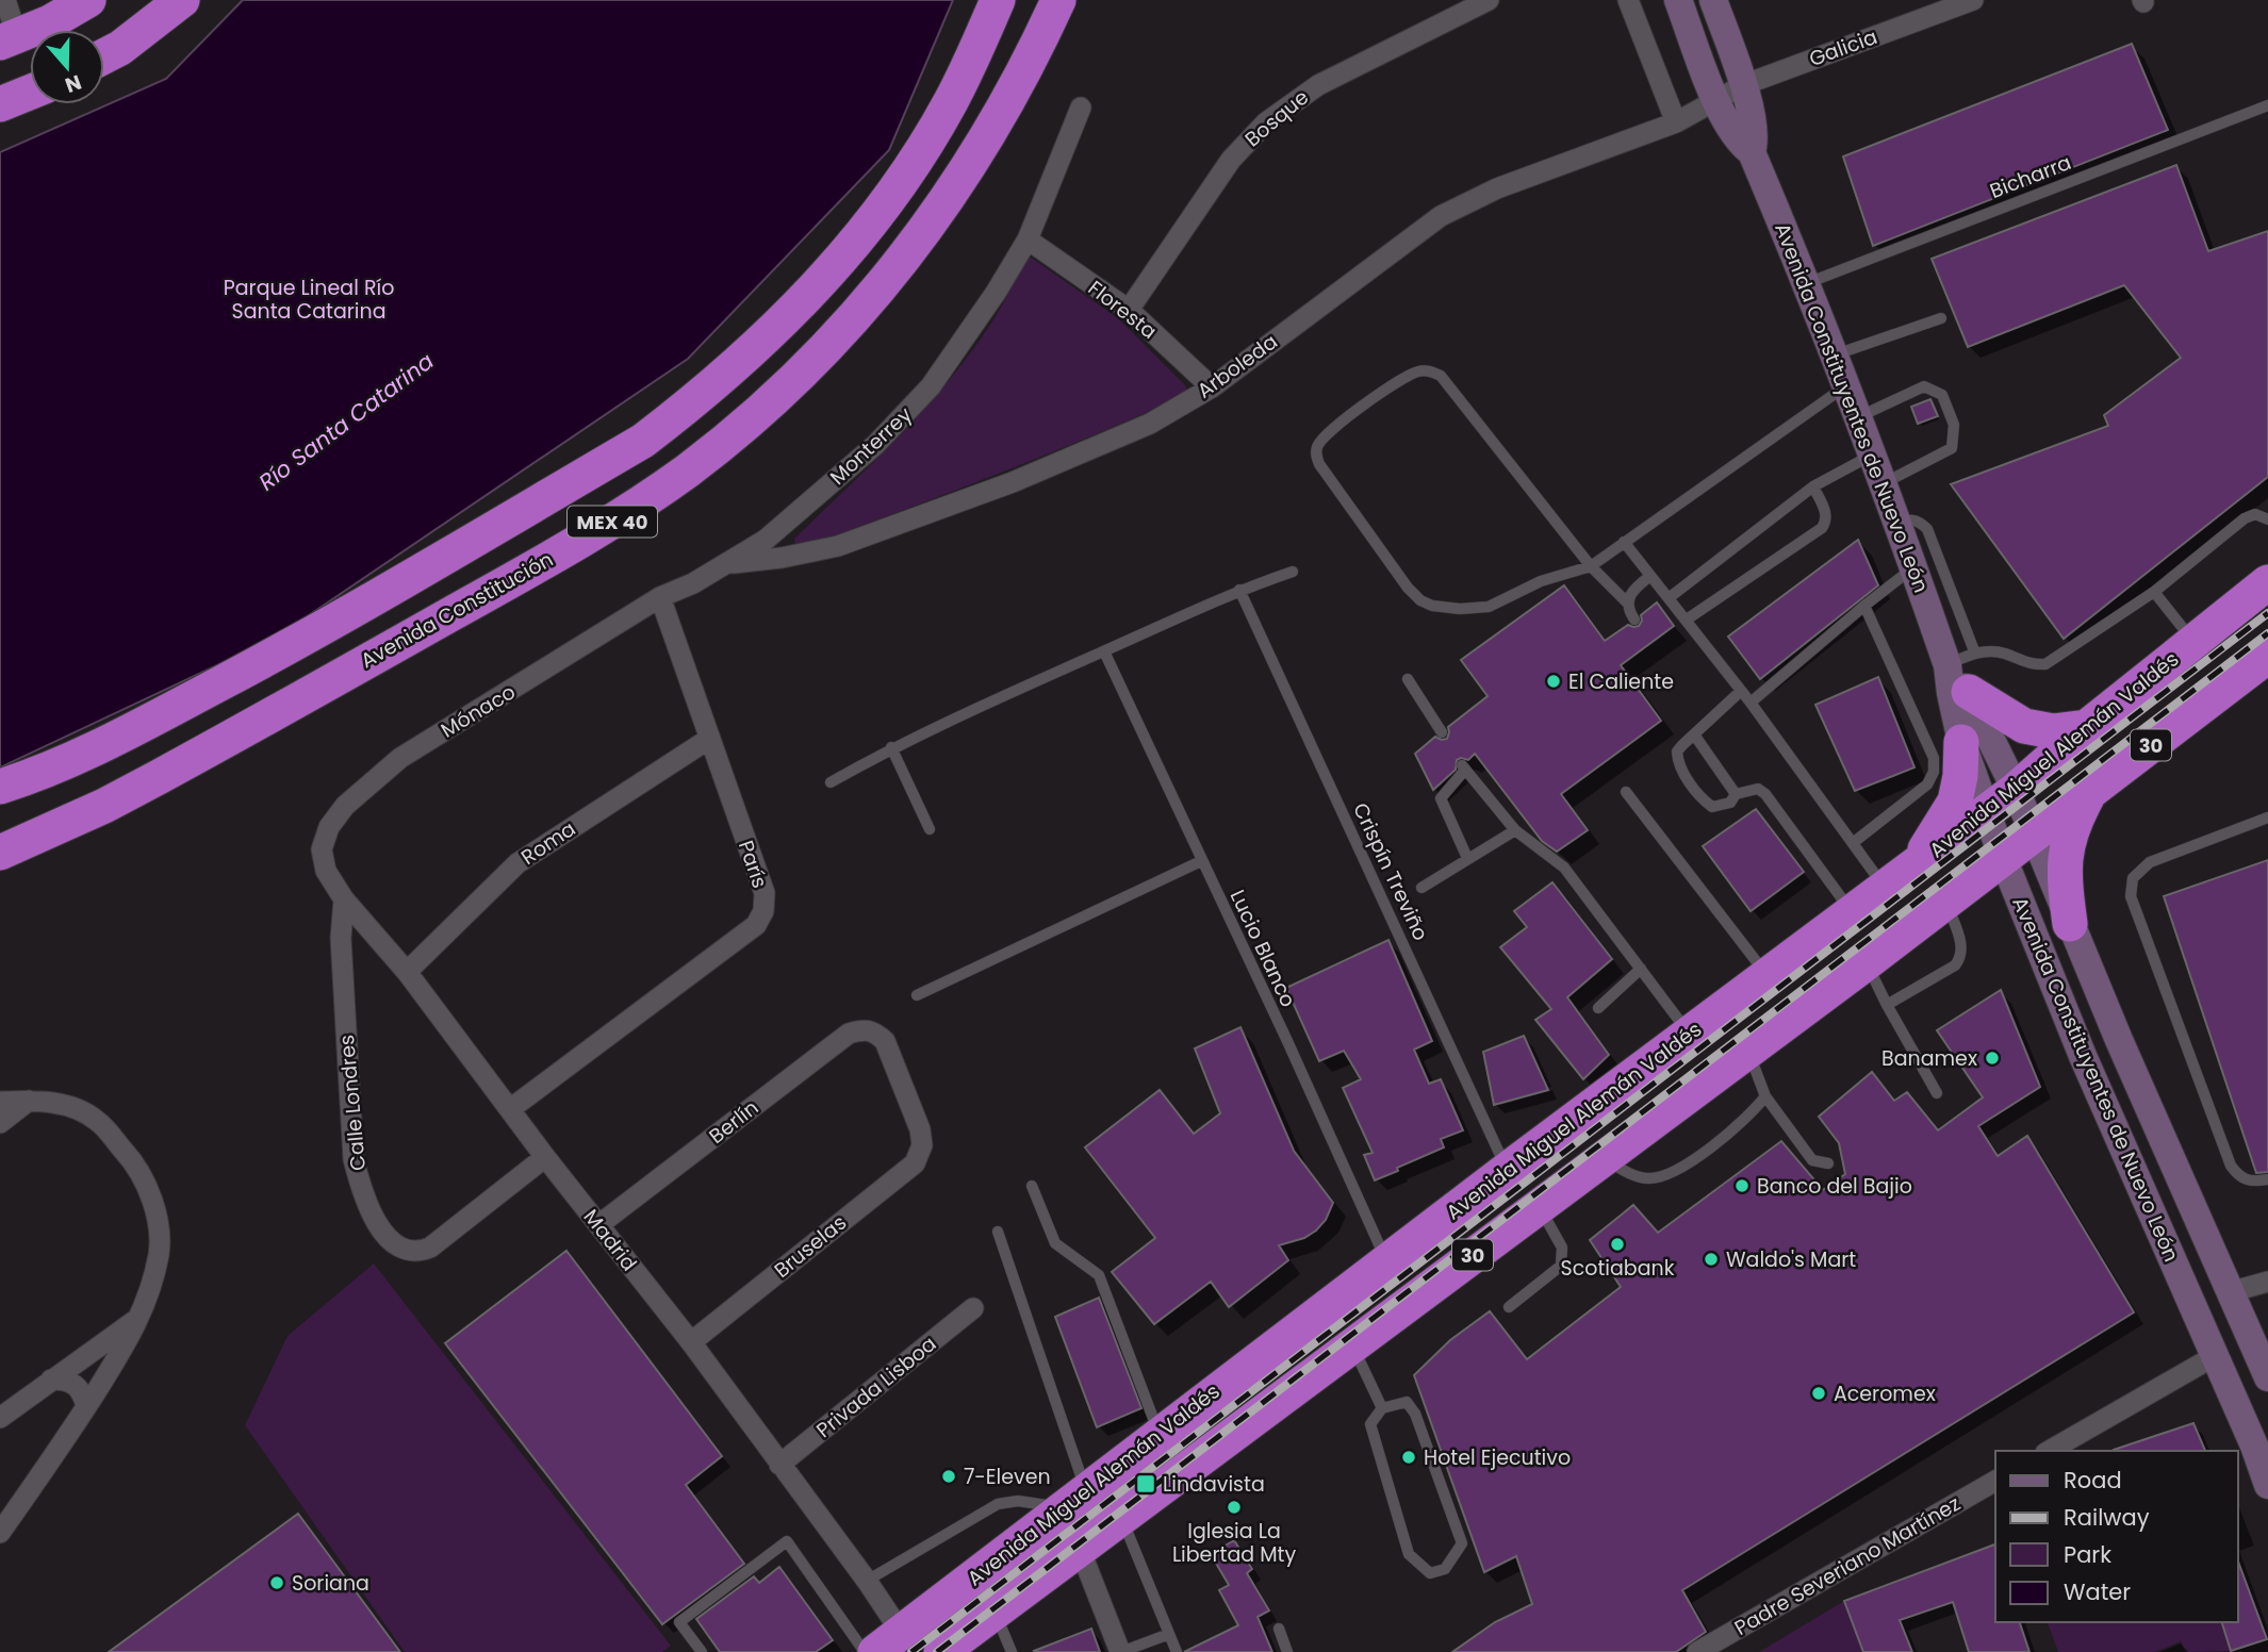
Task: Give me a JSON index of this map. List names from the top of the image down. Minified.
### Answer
{"streets":{"highway":["MEX 40","Avenida Constitución","30","Avenida Miguel Alemán Valdés"],"main road":["Avenida Constituyentes de Nuevo León"],"street":["Galicia","Bosque","Floresta","Arboleda","Monterrey","Mónaco","Roma","París","Calle Londres","Berlín","Madrid","Bruselas","Privada Lisboa","Padre Severiano Martínez"],"lane":["Bicharra","Crispín Treviño","Lucio Blanco"]},"crossings":[["Galicia","Arboleda"],["Galicia","Avenida Constituyentes de Nuevo León"],["Bosque","Floresta"],["Bicharra","Avenida Constituyentes de Nuevo León"],["Floresta","Arboleda"],["Floresta","Monterrey"],["Arboleda","Avenida Constituyentes de Nuevo León"],["Arboleda","Monterrey"],["Avenida Constituyentes de Nuevo León","Avenida Miguel Alemán Valdés"],["Monterrey","Mónaco"],["Monterrey","París"],["Mónaco","París"],["Mónaco","Madrid"],["Avenida Miguel Alemán Valdés","Crispín Treviño"],["Avenida Miguel Alemán Valdés","Lucio Blanco"],["Avenida Miguel Alemán Valdés","Madrid"],["Roma","París"],["Roma","Madrid"],["París","Madrid"],["Calle Londres","Madrid"],["Berlín","Madrid"],["Berlín","Bruselas"],["Madrid","Bruselas"],["Madrid","Privada Lisboa"]],"water":["Río Santa Catarina"],"parks":["Parque Lineal Río Santa Catarina"],"places":{"other":["El Caliente","Banamex","Banco del Bajio","Scotiabank","Waldo's Mart","Aceromex","Hotel Ejecutivo","7-Eleven","Iglesia La Libertad Mty","Soriana"],"transit":["Lindavista"]},"legend":["Road","Railway","Park","Water"],"north":"bottom"}
